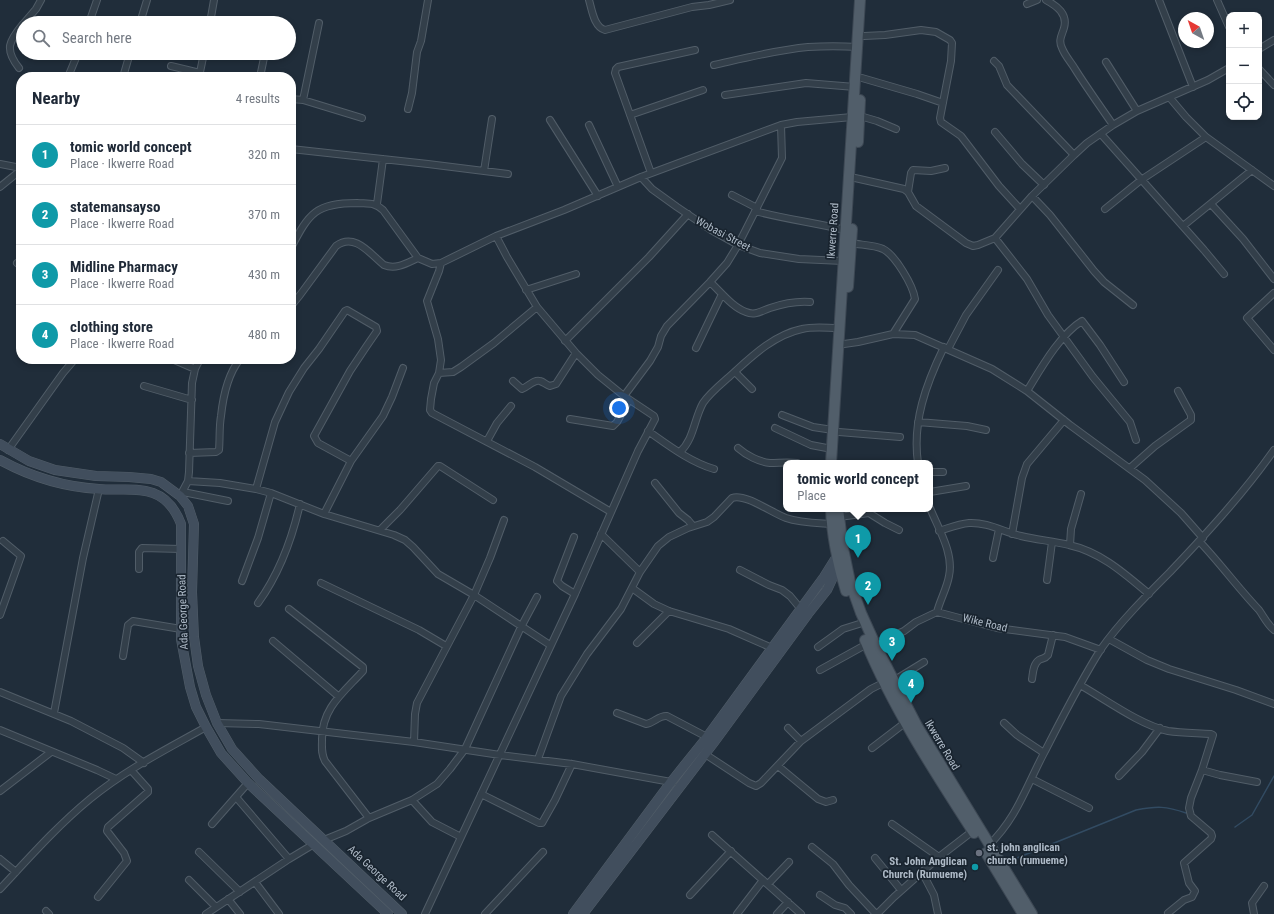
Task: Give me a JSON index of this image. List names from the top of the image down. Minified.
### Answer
{"streets":{"main road":["Ikwerre Road","Ada George Road"],"street":["Wobasi Street","Wike Road"]},"crossings":[["Ikwerre Road","Wobasi Street"]],"places":["st. john anglican church (rumueme)","St. John Anglican Church (Rumueme)"],"north":"top left","page":{"map_buttons":["+","−"],"search":"Search here","heading":["Nearby","4 results"],"list":[{"mark":"1","name":"tomic world concept","note":"Place · Ikwerre Road","value":"320 m"},{"mark":"2","name":"statemansayso","note":"Place · Ikwerre Road","value":"370 m"},{"mark":"3","name":"Midline Pharmacy","note":"Place · Ikwerre Road","value":"430 m"},{"mark":"4","name":"clothing store","note":"Place · Ikwerre Road","value":"480 m"}],"popup":["tomic world concept","Place"],"pins":["1","2","3","4"]}}
